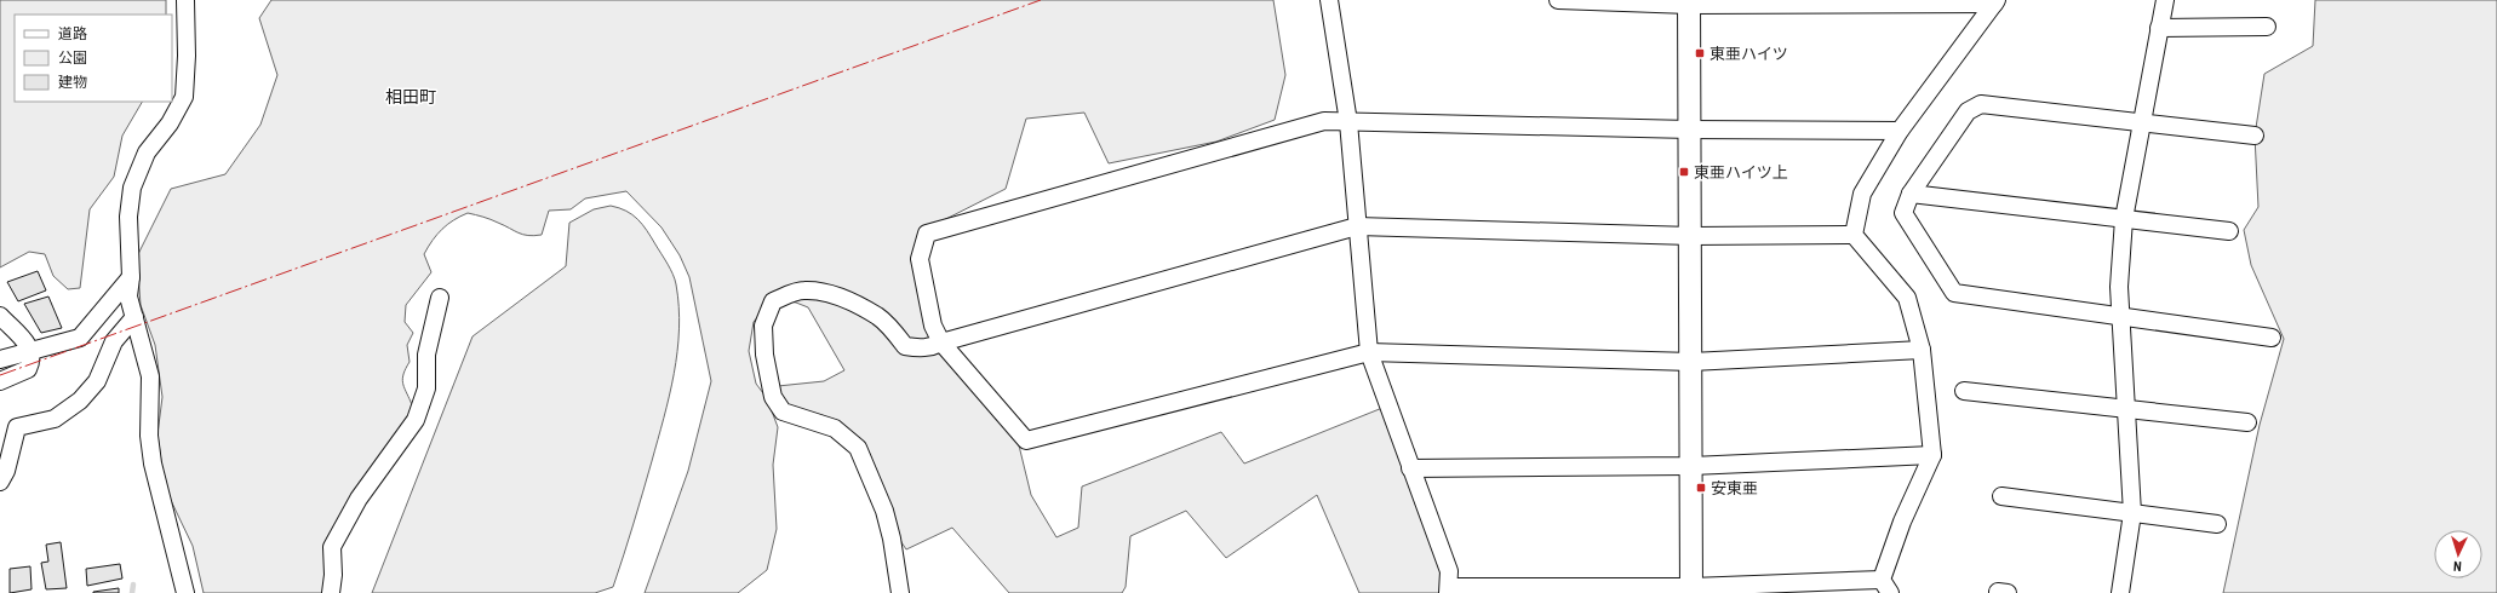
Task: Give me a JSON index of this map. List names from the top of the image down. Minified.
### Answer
{"districts":["相田町"],"places":{"transit":["東亜ハイツ","東亜ハイツ上","安東亜"]},"legend":["道路","公園","建物"],"north":"bottom"}
